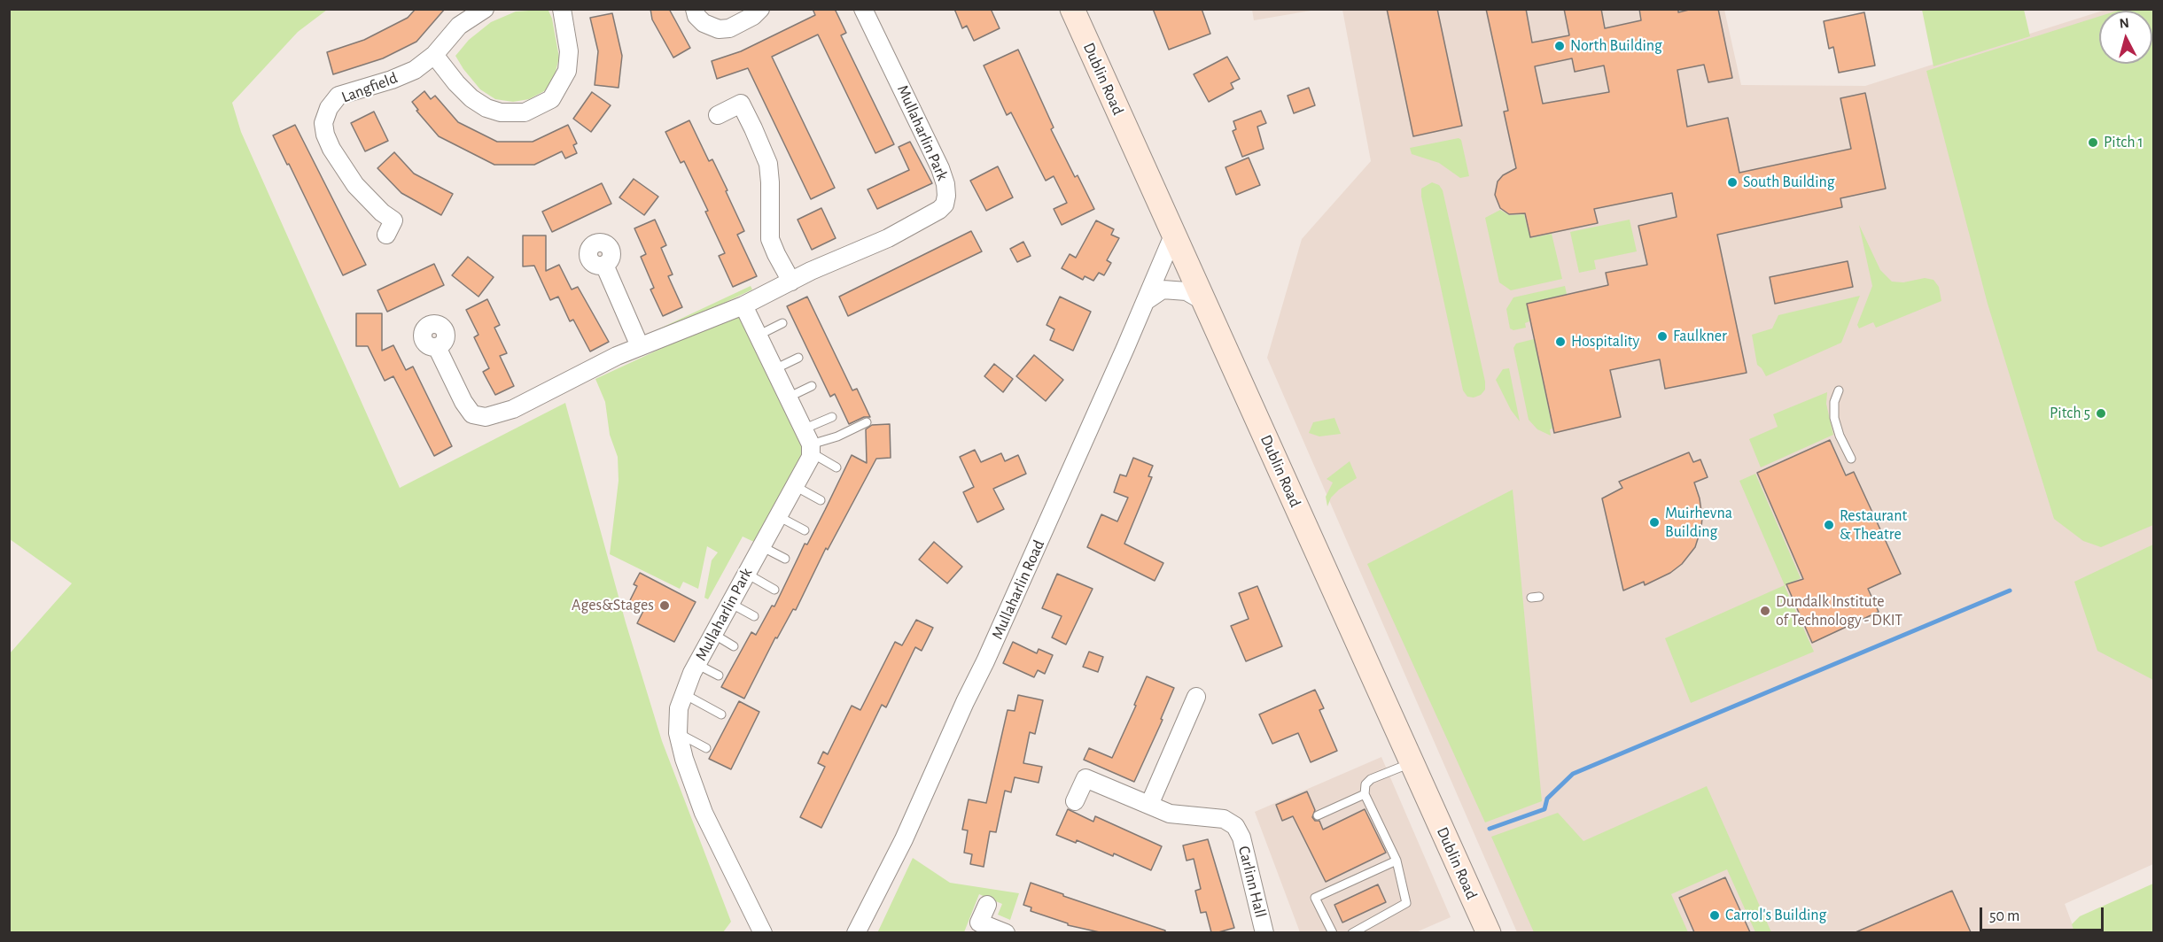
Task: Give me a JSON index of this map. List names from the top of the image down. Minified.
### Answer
{"streets":{"main road":["Dublin Road"],"street":["Langfield","Mullaharlin Park","Mullaharlin Road","Carlinn Hall"]},"crossings":[["Dublin Road","Mullaharlin Road"]],"places":["North Building","Pitch 1","South Building","Faulkner","Hospitality","Pitch 5","Muirhevna Building","Restaurant & Theatre","Ages&Stages","Dundalk Institute of Technology - DKIT","Carrol's Building"],"scale_bar":"50 m","north":"top"}
